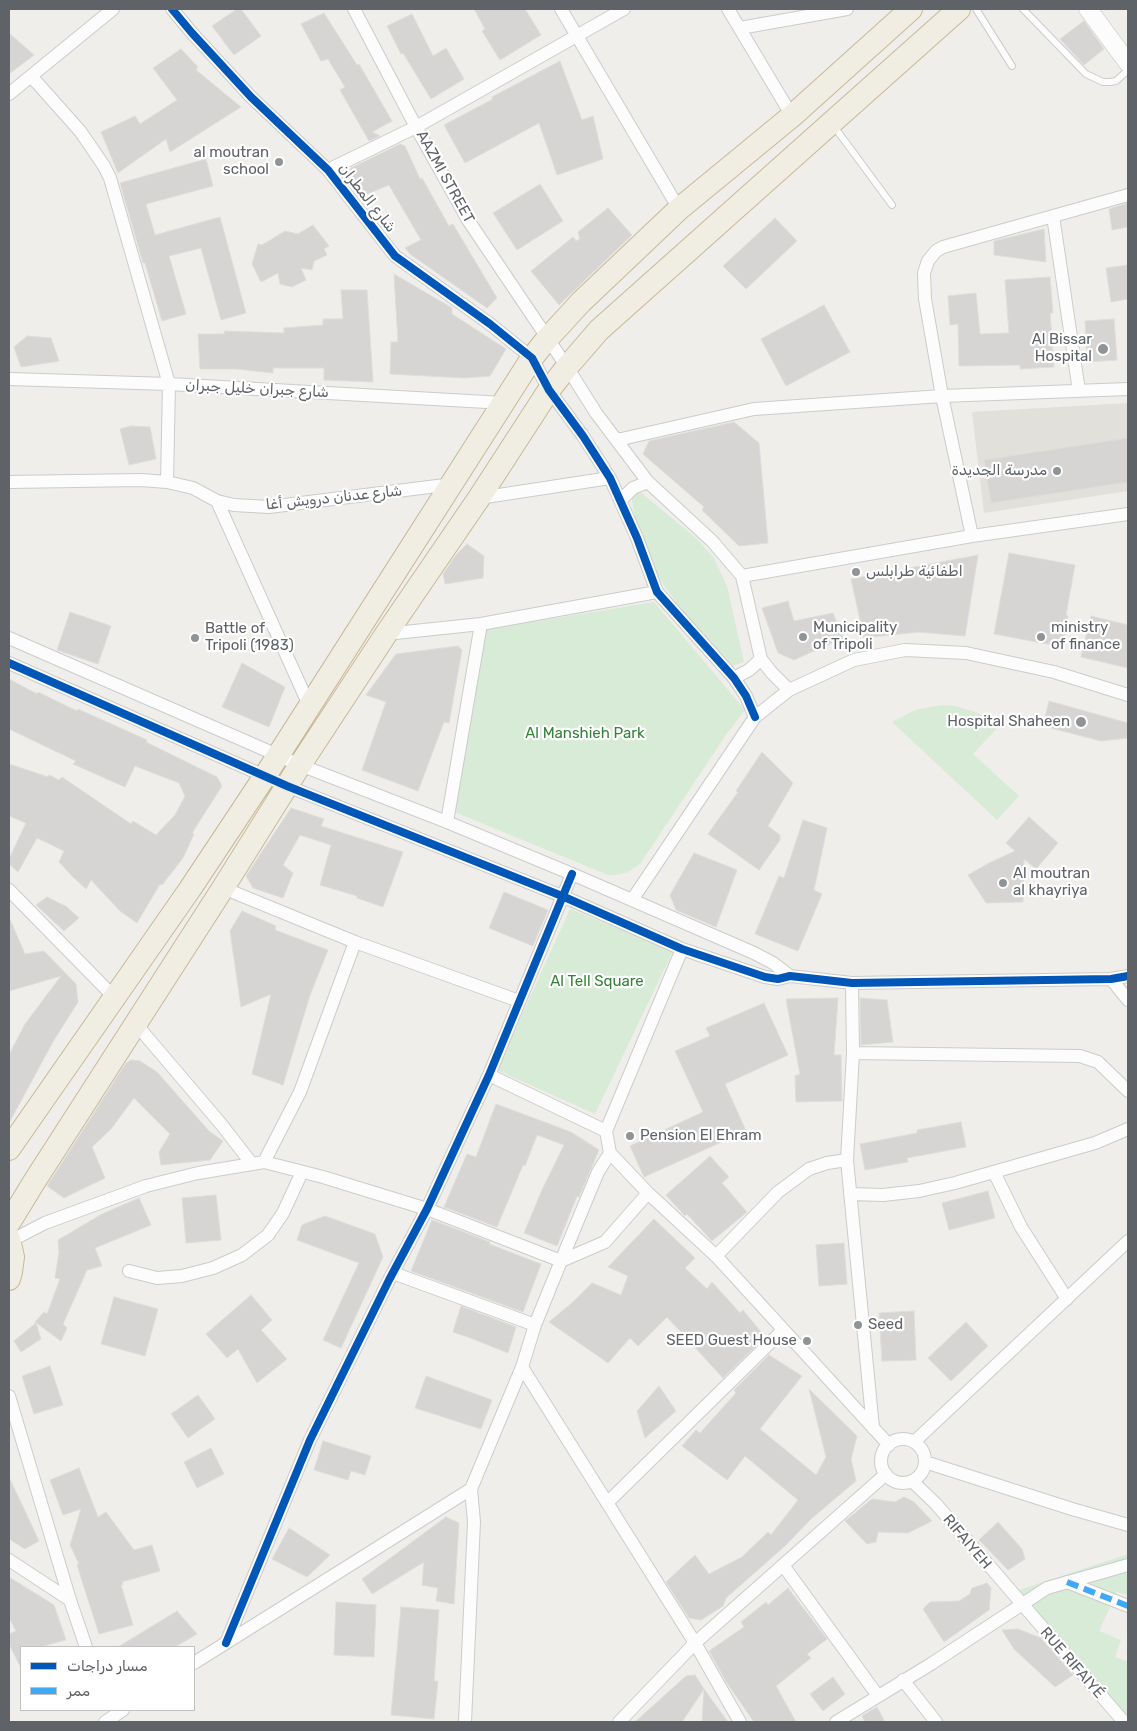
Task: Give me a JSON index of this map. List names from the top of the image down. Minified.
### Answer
{"streets":{"street":["AAZMI STREET","شارع المطران","شارع جبران خليل جبران","شارع عدنان درويش أغا","RIFAIYEH","RUE RIFAIYÉ"]},"crossings":[["RIFAIYEH","RUE RIFAIYÉ"]],"parks":["Al Manshieh Park","Al Tell Square"],"places":["al moutran school","Al Bissar Hospital","مدرسة الجديدة","اطفائية طرابلس","Municipality of Tripoli","ministry of finance","Battle of Tripoli (1983)","Hospital Shaheen","Al moutran al khayriya","Pension El Ehram","Seed","SEED Guest House"],"legend":["مسار دراجات","ممر"]}
